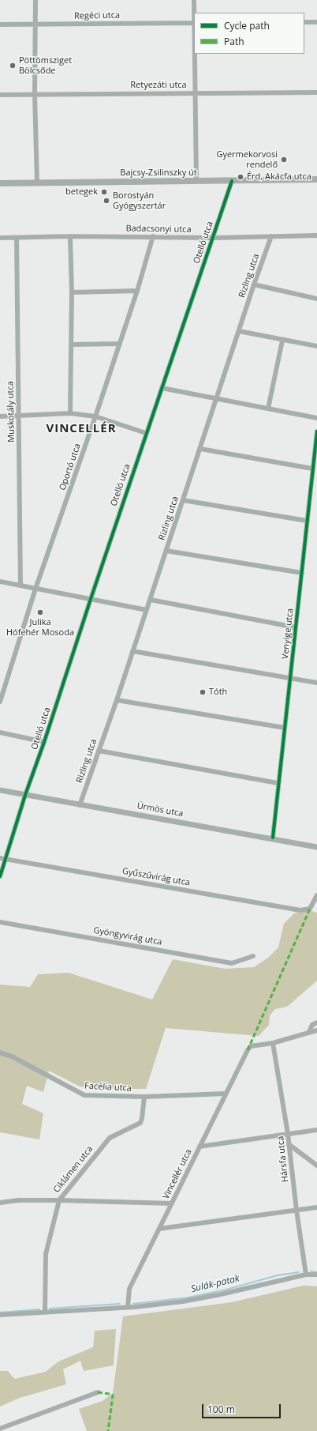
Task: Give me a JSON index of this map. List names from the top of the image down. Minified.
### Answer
{"streets":{"main road":["Bajcsy-Zsilinszky út"],"street":["Regéci utca","Retyezáti utca","Badacsonyi utca","Otelló utca","Rizling utca","Muskotály utca","Oportó utca","Venyige utca","Ürmös utca","Gyűszűvirág utca","Gyöngyvirág utca","Facélia utca","Hársfa utca","Ciklámen utca","Vincellér utca"]},"crossings":[["Bajcsy-Zsilinszky út","Otelló utca"],["Badacsonyi utca","Otelló utca"],["Badacsonyi utca","Rizling utca"],["Badacsonyi utca","Muskotály utca"],["Badacsonyi utca","Oportó utca"],["Otelló utca","Ürmös utca"],["Otelló utca","Gyűszűvirág utca"],["Rizling utca","Ürmös utca"],["Venyige utca","Ürmös utca"],["Facélia utca","Ciklámen utca"],["Facélia utca","Vincellér utca"],["Hársfa utca","Vincellér utca"]],"districts":["VINCELLÉR"],"water":["Sulák-patak"],"places":["Pöttömsziget Bölcsőde","Gyermekorvosi rendelő","Érd, Akácfa utca","betegek","Borostyán Gyógyszertár","Julika Hófehér Mosoda","Tóth"],"legend":["Cycle path","Path"],"scale_bar":"100 m"}
